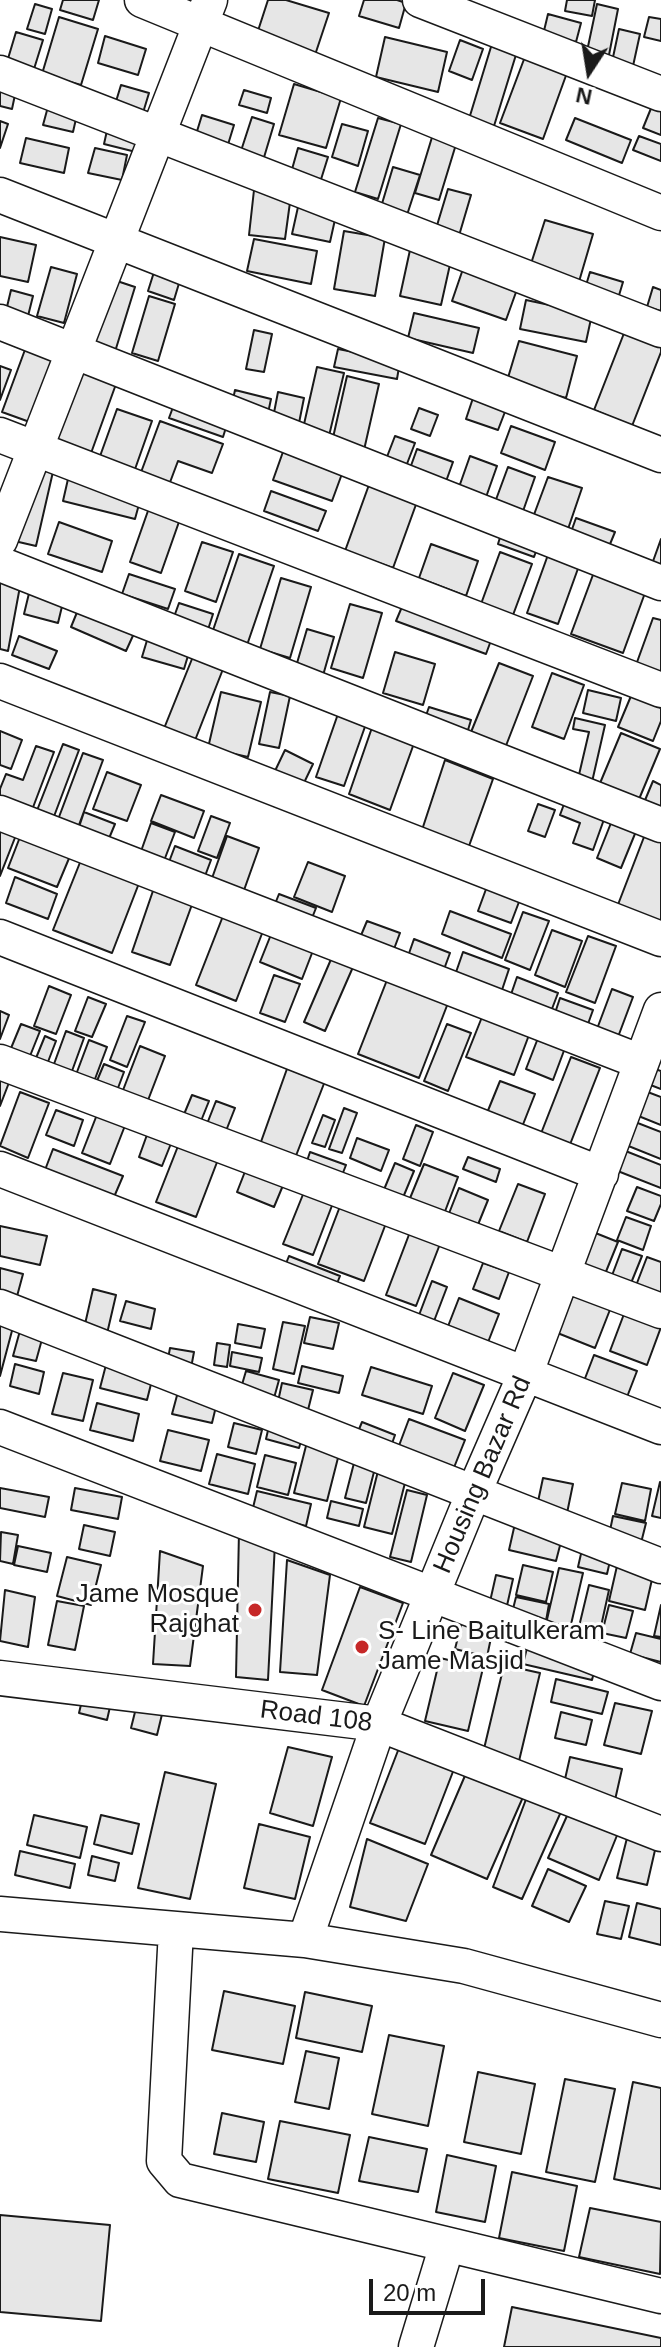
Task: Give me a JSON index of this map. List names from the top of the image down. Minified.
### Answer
{"streets":{"street":["Housing Bazar Rd","Road 108"]},"crossings":[["Housing Bazar Rd","Road 108"]],"places":["Jame Mosque Rajghat","S- Line Baitulkeram Jame Masjid"],"scale_bar":"20 m","north":"bottom"}
